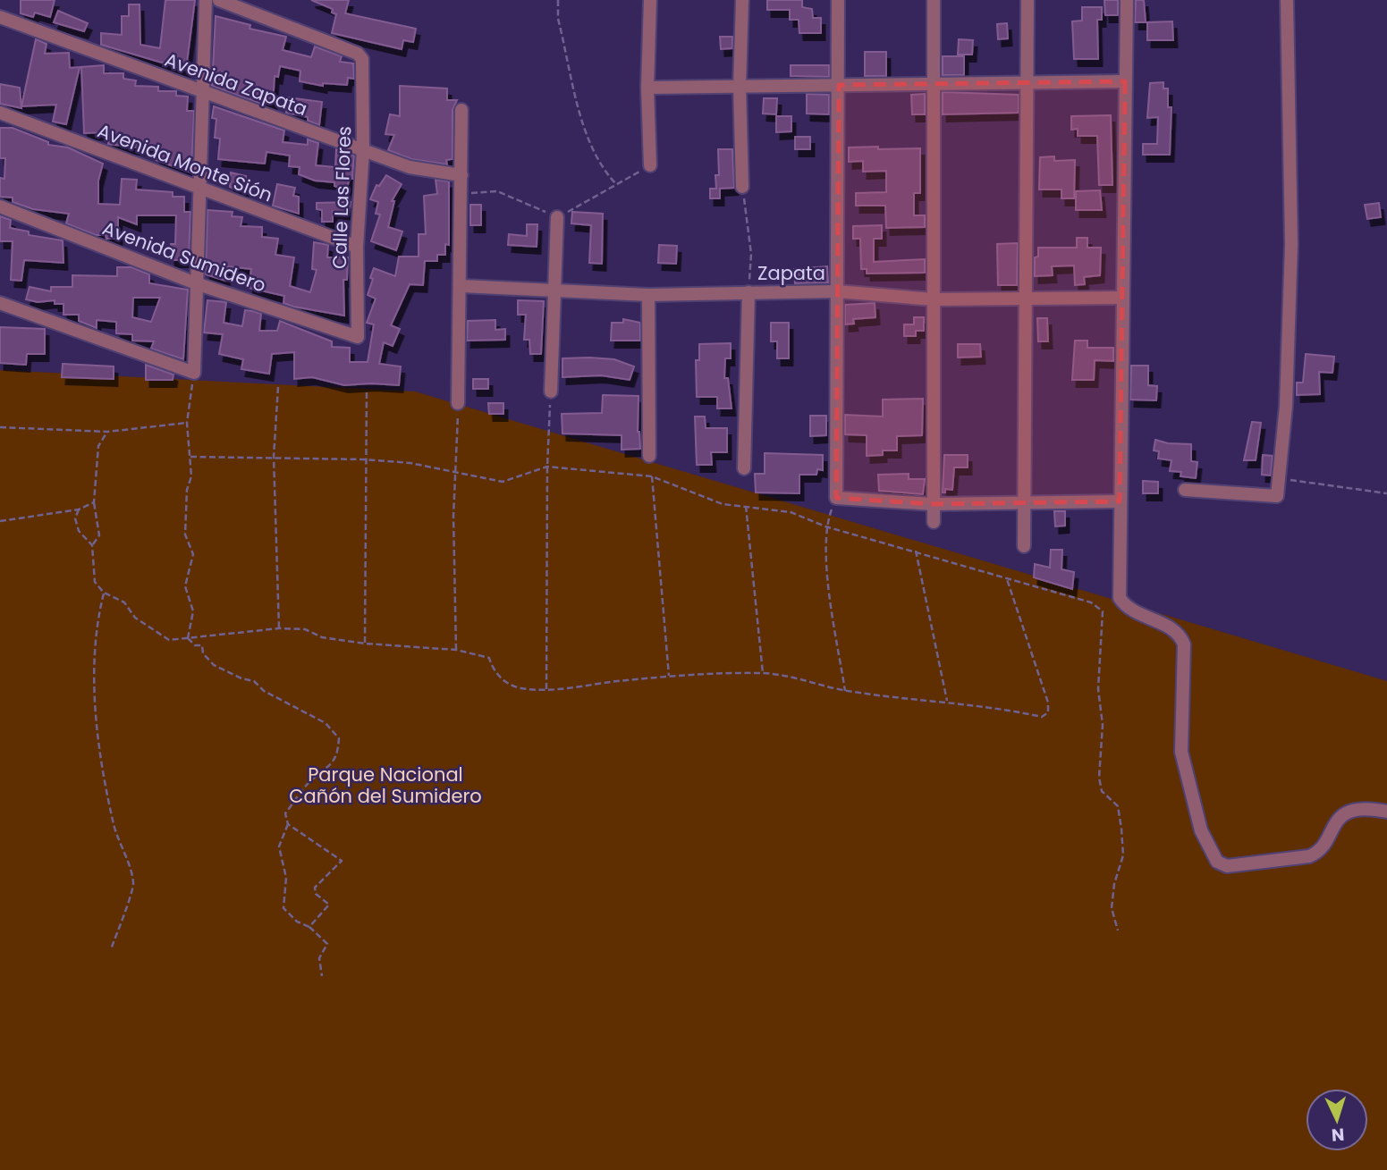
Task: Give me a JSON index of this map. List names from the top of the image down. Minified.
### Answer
{"streets":{"street":["Avenida Zapata","Avenida Monte Sión","Calle Las Flores","Avenida Sumidero","Zapata"]},"crossings":[["Avenida Zapata","Calle Las Flores"],["Avenida Monte Sión","Calle Las Flores"],["Calle Las Flores","Avenida Sumidero"]],"parks":["Parque Nacional Cañón del Sumidero"],"north":"bottom"}
